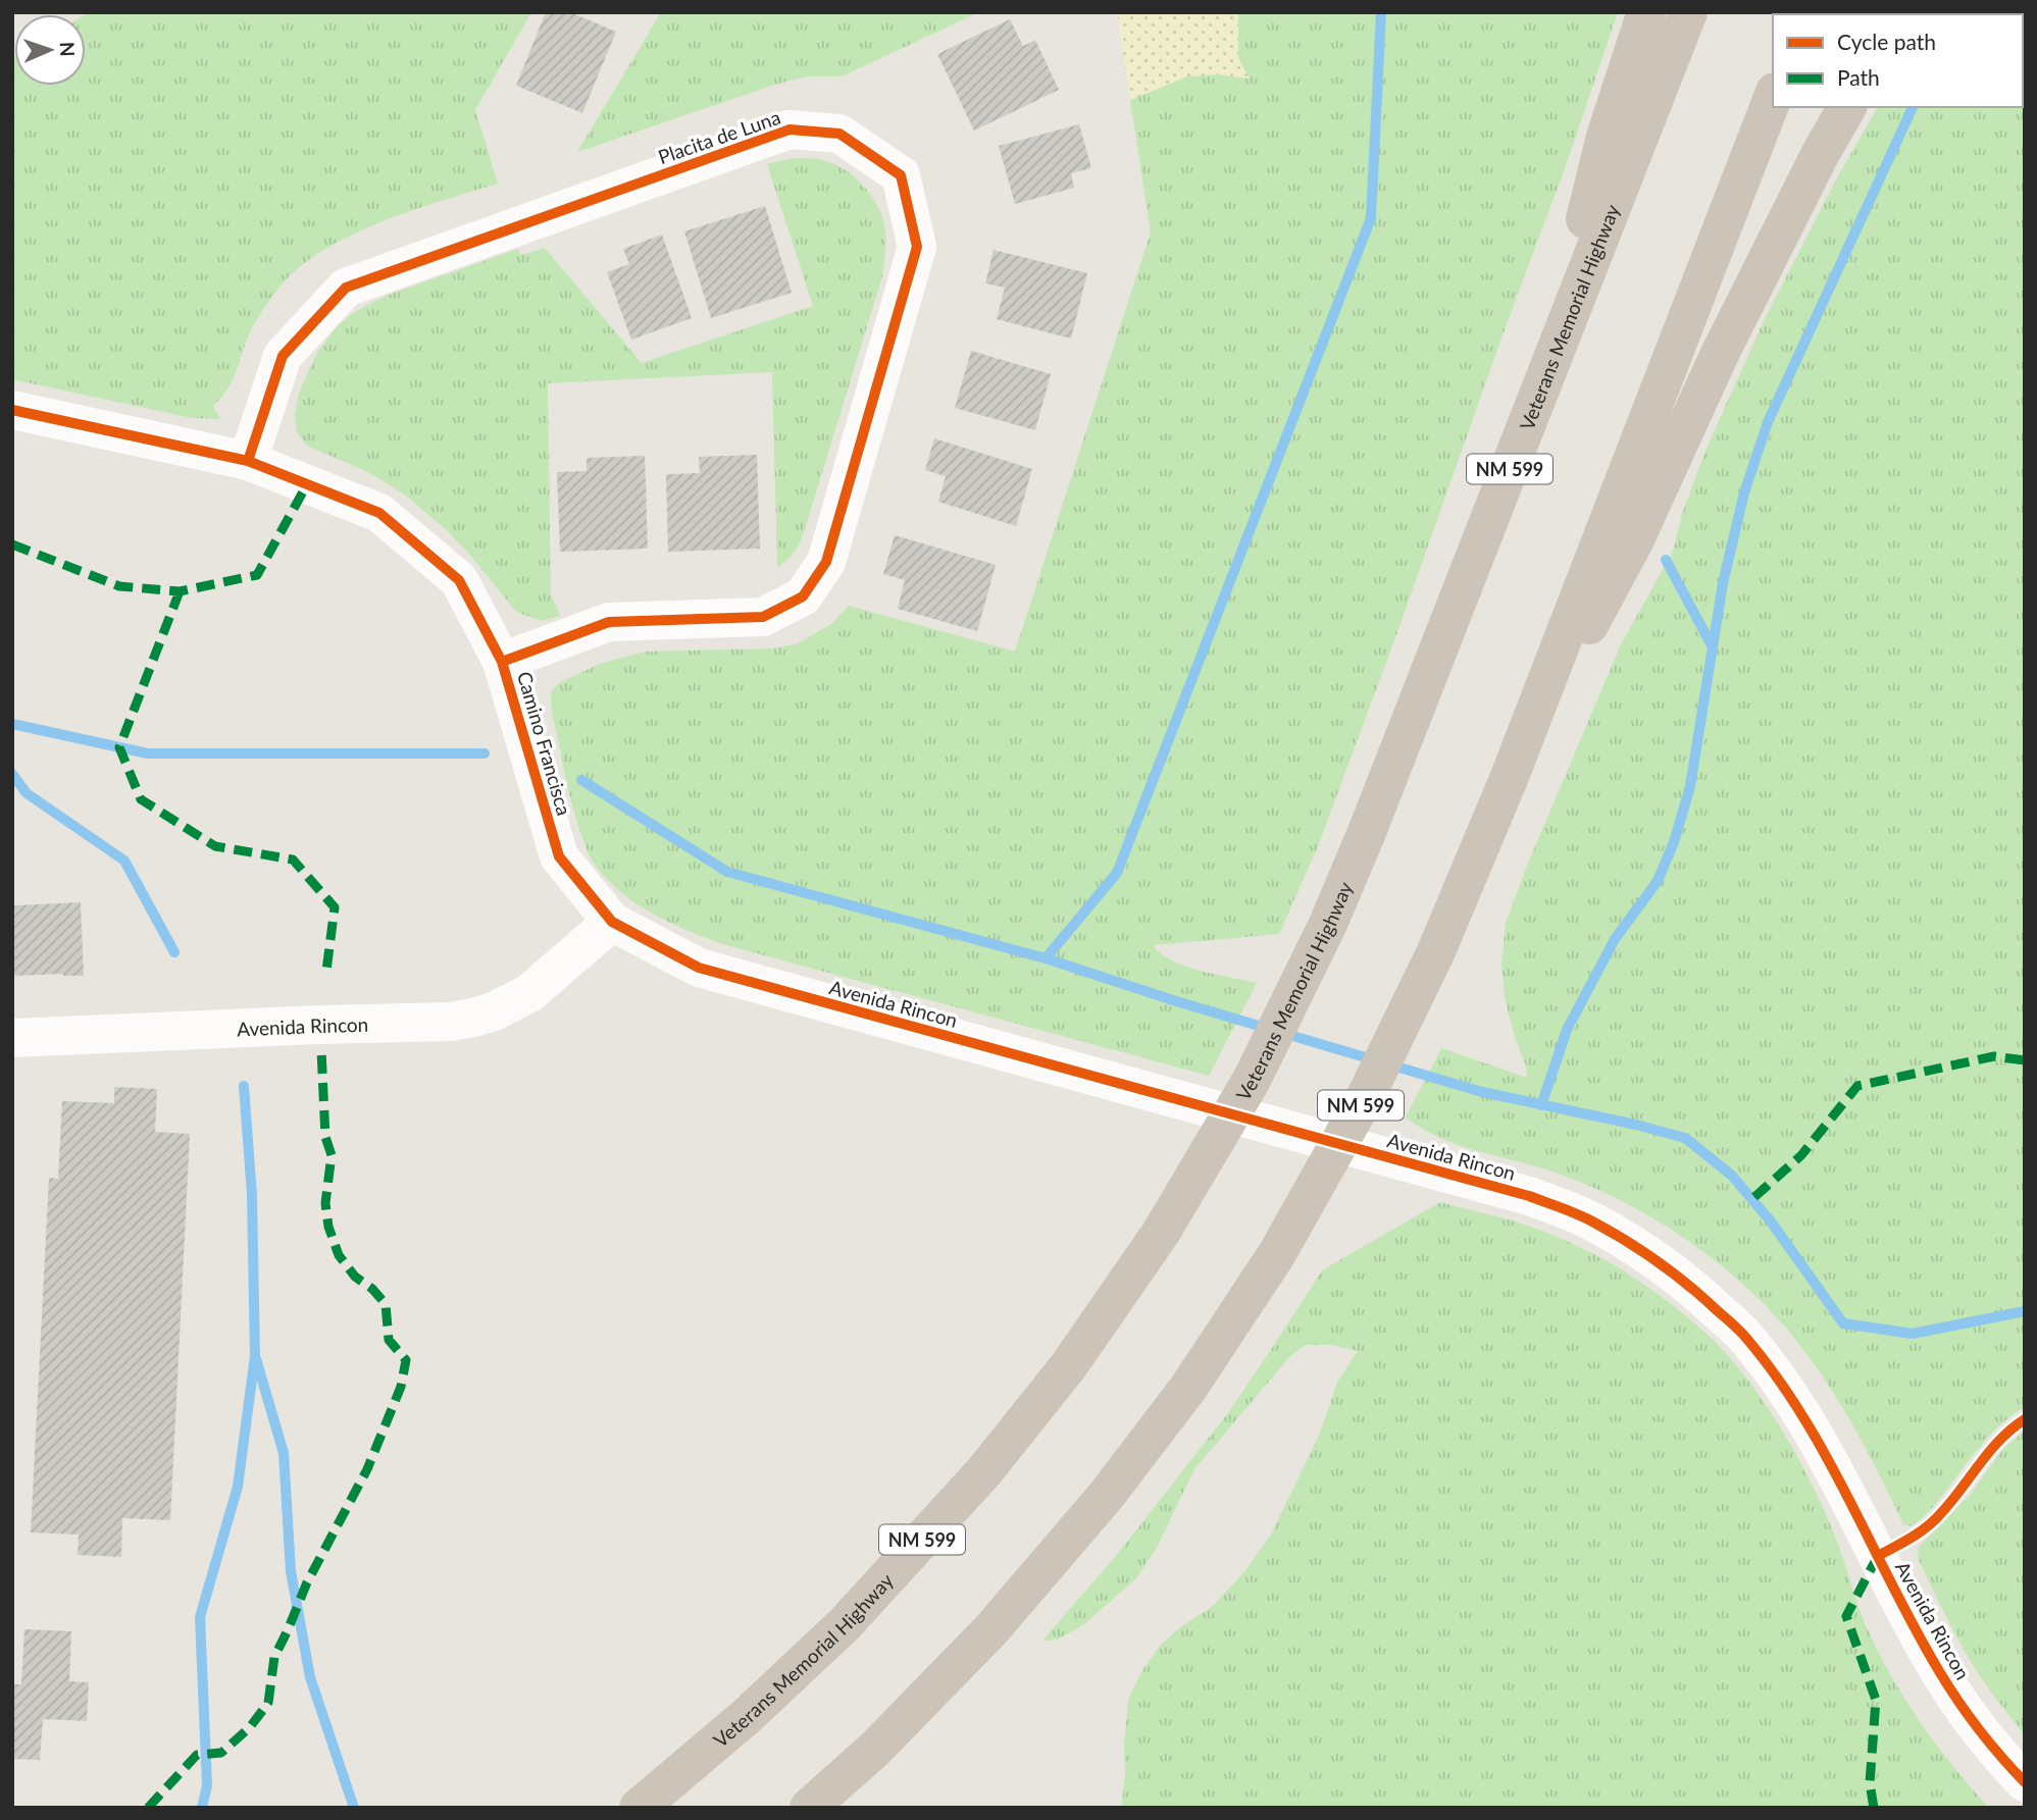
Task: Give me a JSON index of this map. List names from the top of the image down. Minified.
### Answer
{"streets":{"highway":["Veterans Memorial Highway","NM 599"],"street":["Placita de Luna","Camino Francisca","Avenida Rincon"]},"crossings":[["Placita de Luna","Camino Francisca"],["Camino Francisca","Avenida Rincon"]],"legend":["Cycle path","Path"],"north":"right"}
